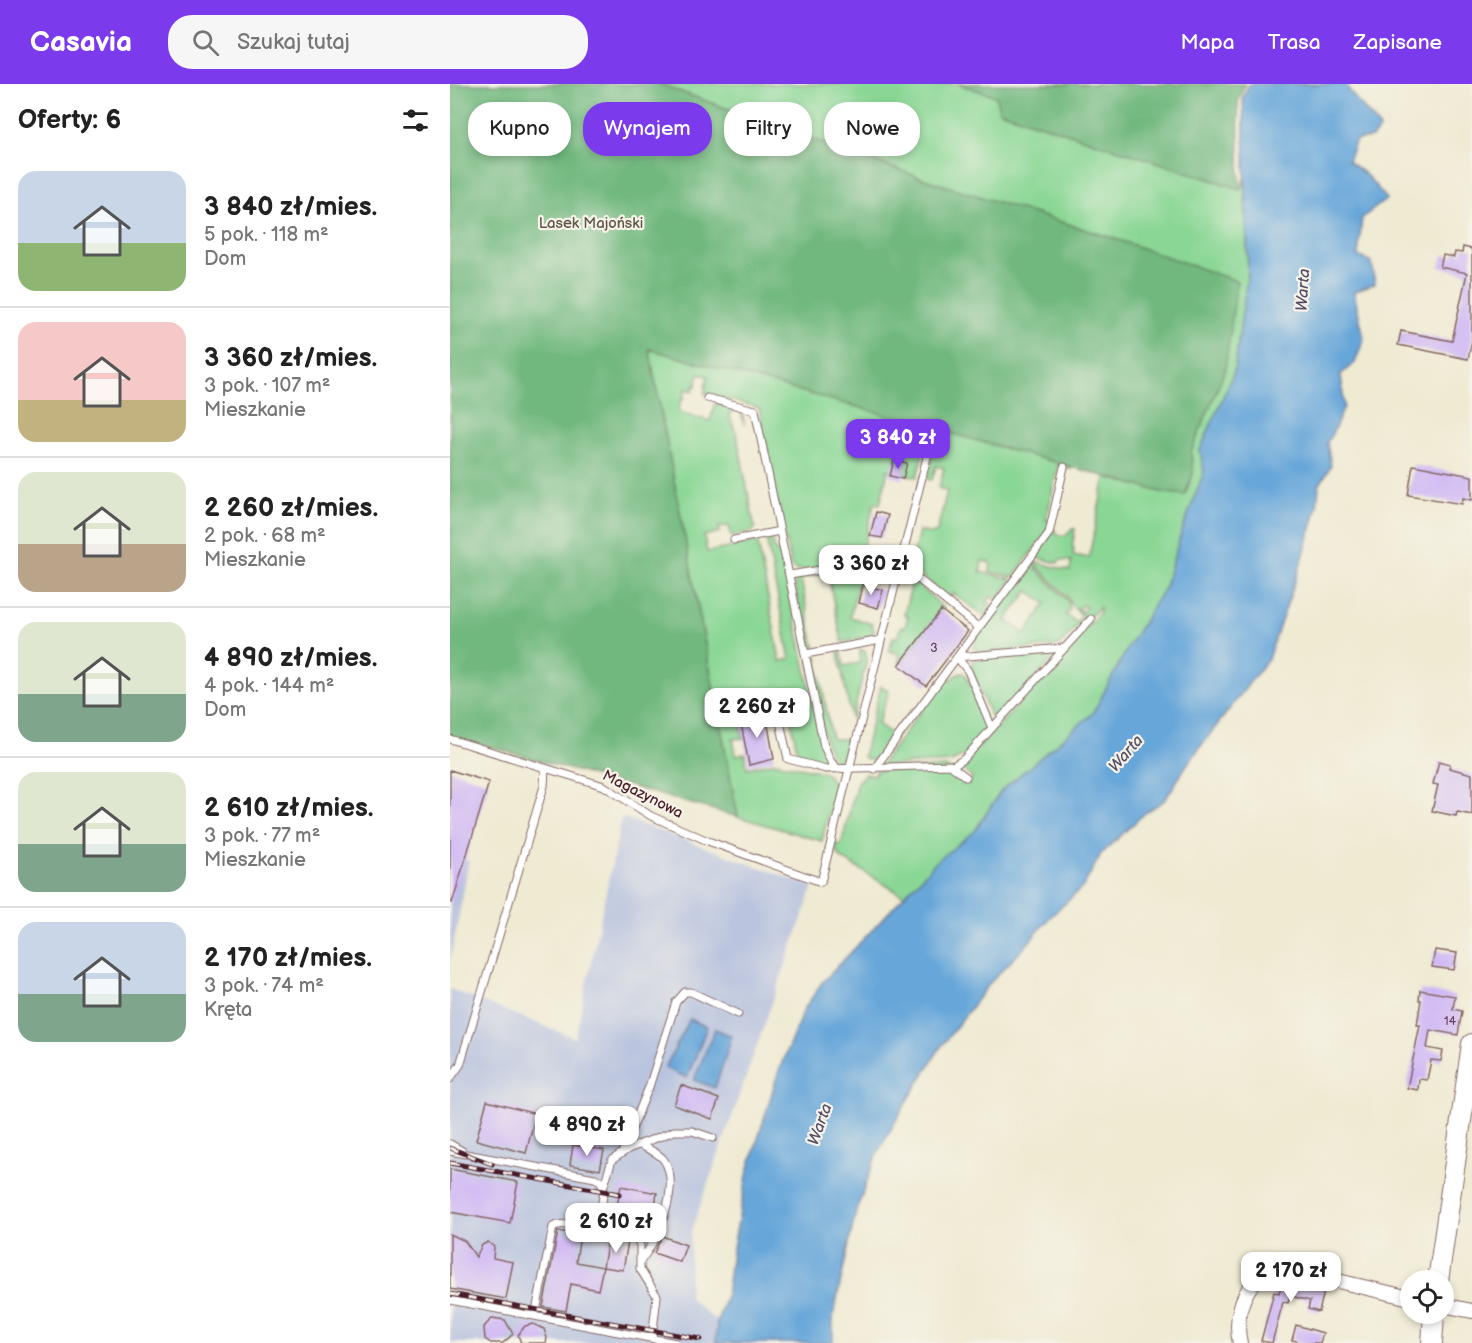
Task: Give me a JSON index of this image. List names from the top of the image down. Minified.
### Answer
{"streets":{"lane":["Magazynowa"]},"water":["Warta"],"parks":["Lasek Majoński"],"house_numbers":["3","14"],"page":{"header":"Casavia","search":"Szukaj tutaj","nav":["Mapa","Trasa","Zapisane"],"heading":"Oferty: 6","chip":["Kupno","Wynajem","Filtry","Nowe"],"list":[{"name":"3 840 zł/mies.","note":"5 pok. · 118 m² · Dom"},{"name":"3 360 zł/mies.","note":"3 pok. · 107 m² · Mieszkanie"},{"name":"2 260 zł/mies.","note":"2 pok. · 68 m² · Mieszkanie"},{"name":"4 890 zł/mies.","note":"4 pok. · 144 m² · Dom"},{"name":"2 610 zł/mies.","note":"3 pok. · 77 m² · Mieszkanie"},{"name":"2 170 zł/mies.","note":"3 pok. · 74 m² · Kręta"}],"price":["3 840 zł","3 360 zł","2 260 zł","4 890 zł","2 610 zł","2 170 zł"]}}
